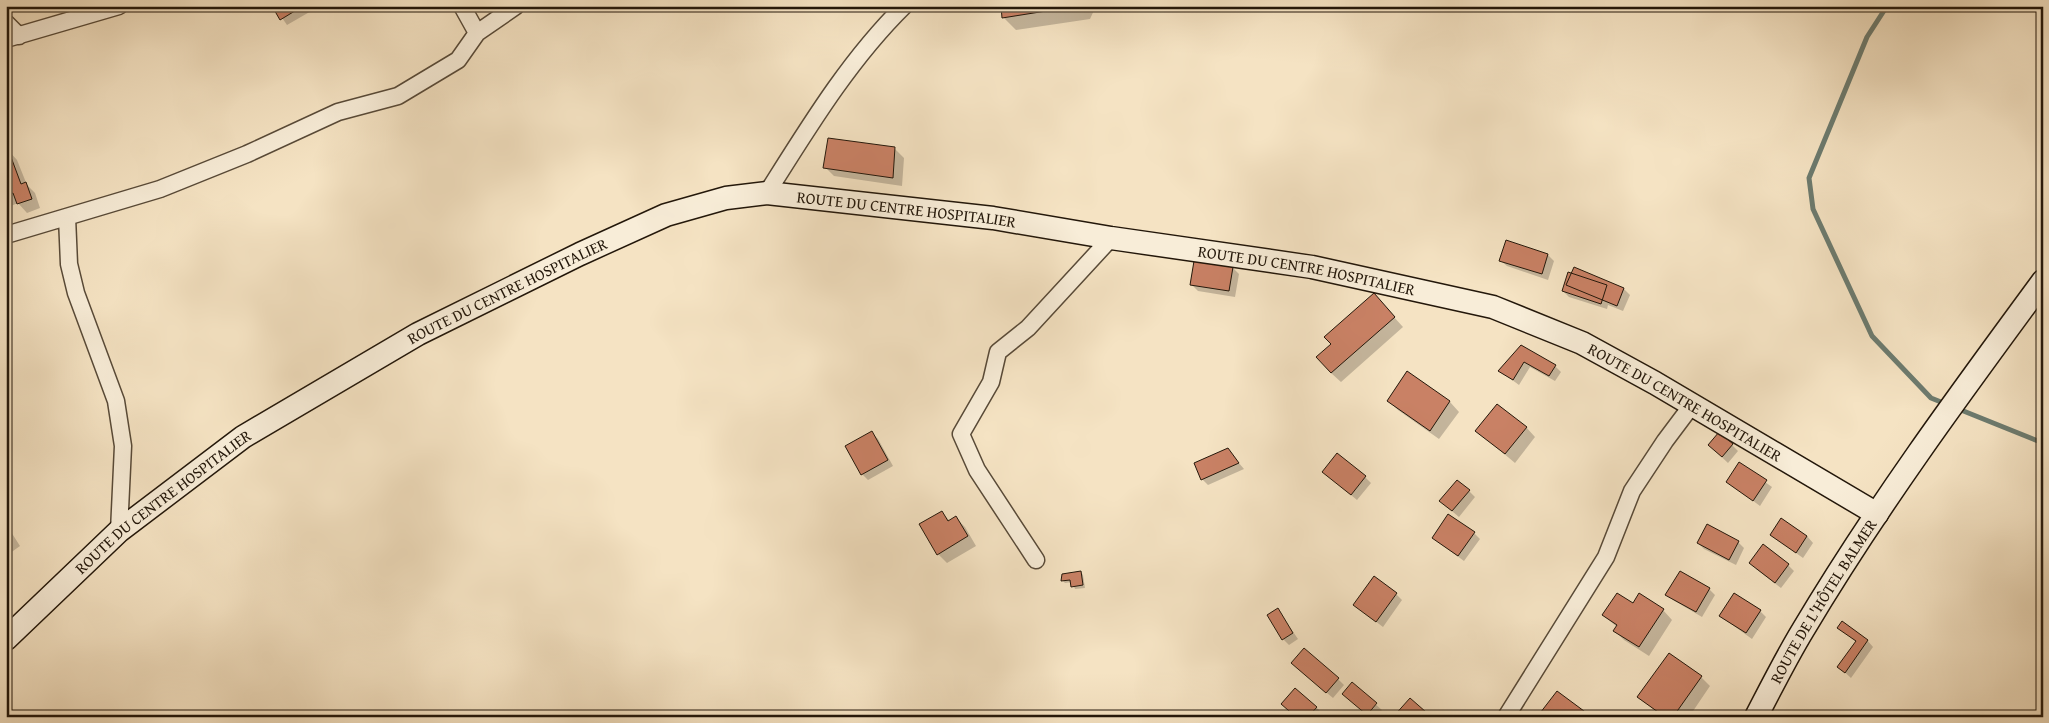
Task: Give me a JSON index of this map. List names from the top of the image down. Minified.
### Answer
{"streets":{"street":["ROUTE DU CENTRE HOSPITALIER","ROUTE DE L'HÔTEL BALMER"]},"crossings":[["ROUTE DU CENTRE HOSPITALIER","ROUTE DE L'HÔTEL BALMER"]]}
